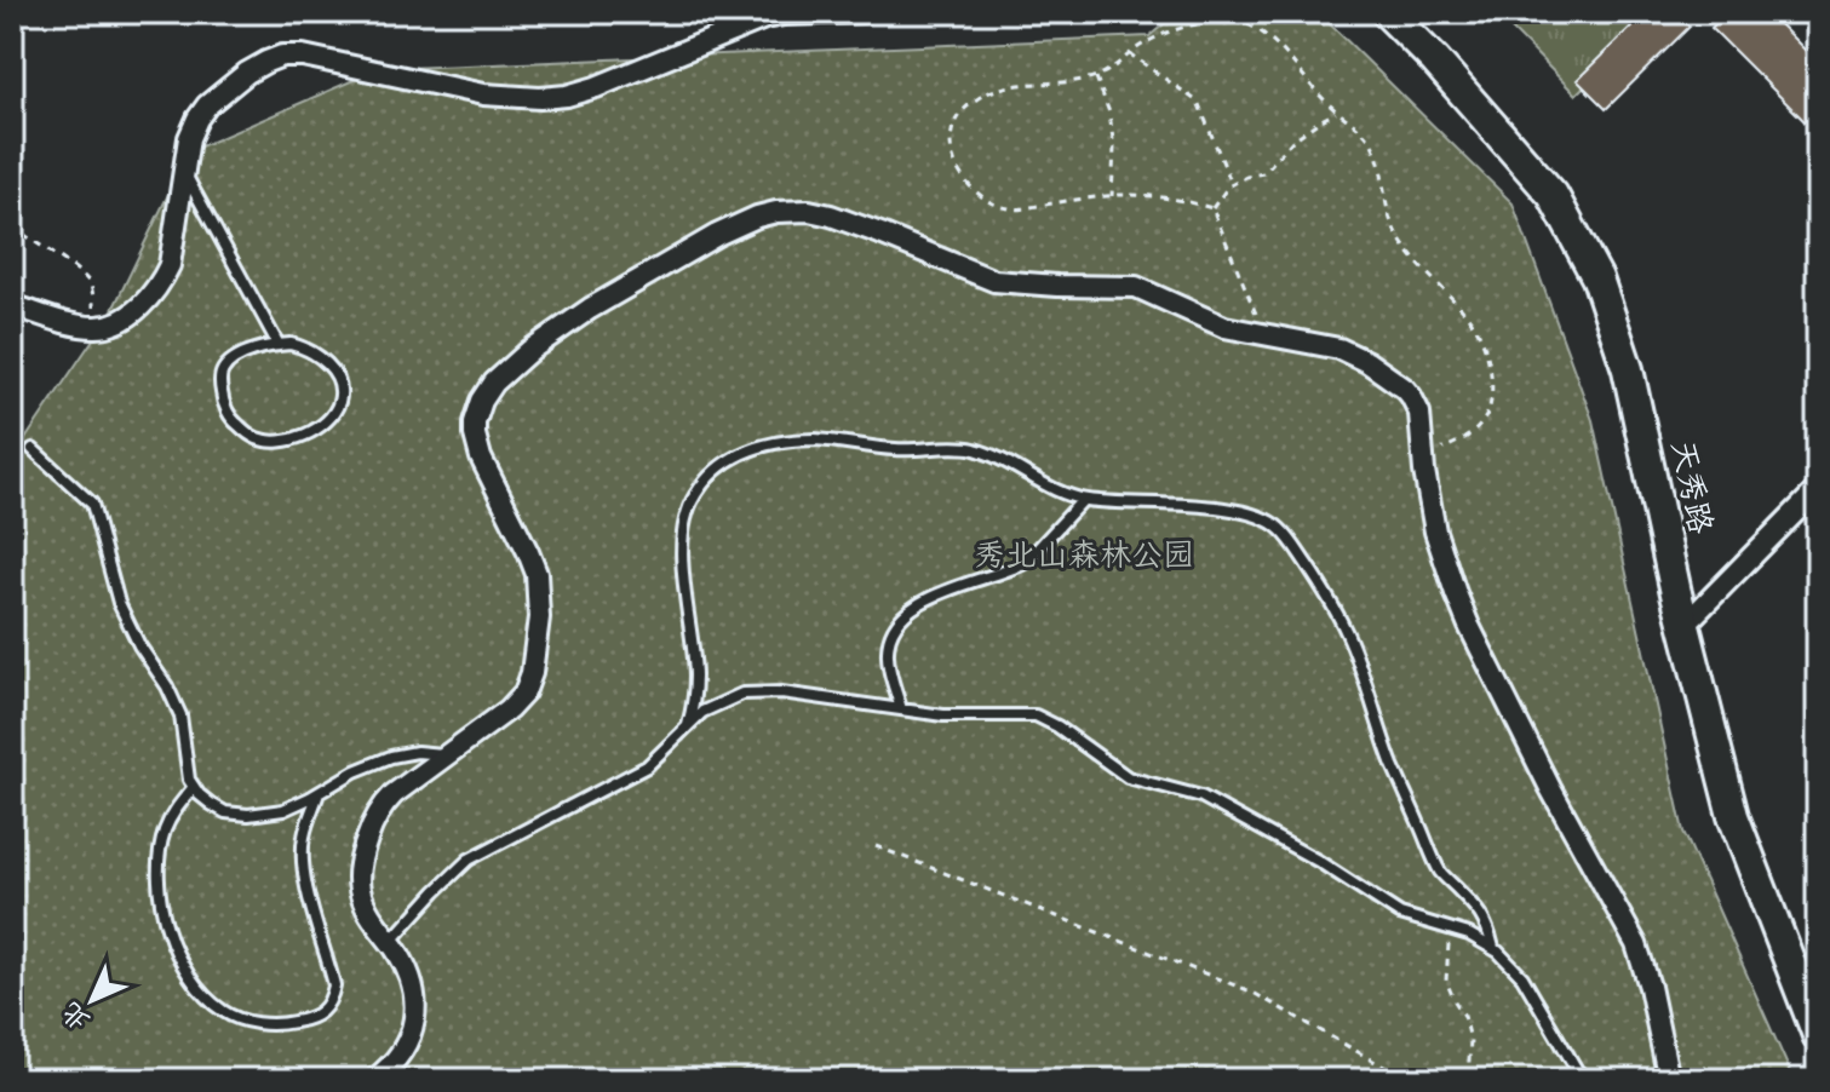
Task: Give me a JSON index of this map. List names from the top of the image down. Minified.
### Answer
{"streets":{"main road":["天秀路"]},"parks":["秀北山森林公园"],"north":"bottom left"}
